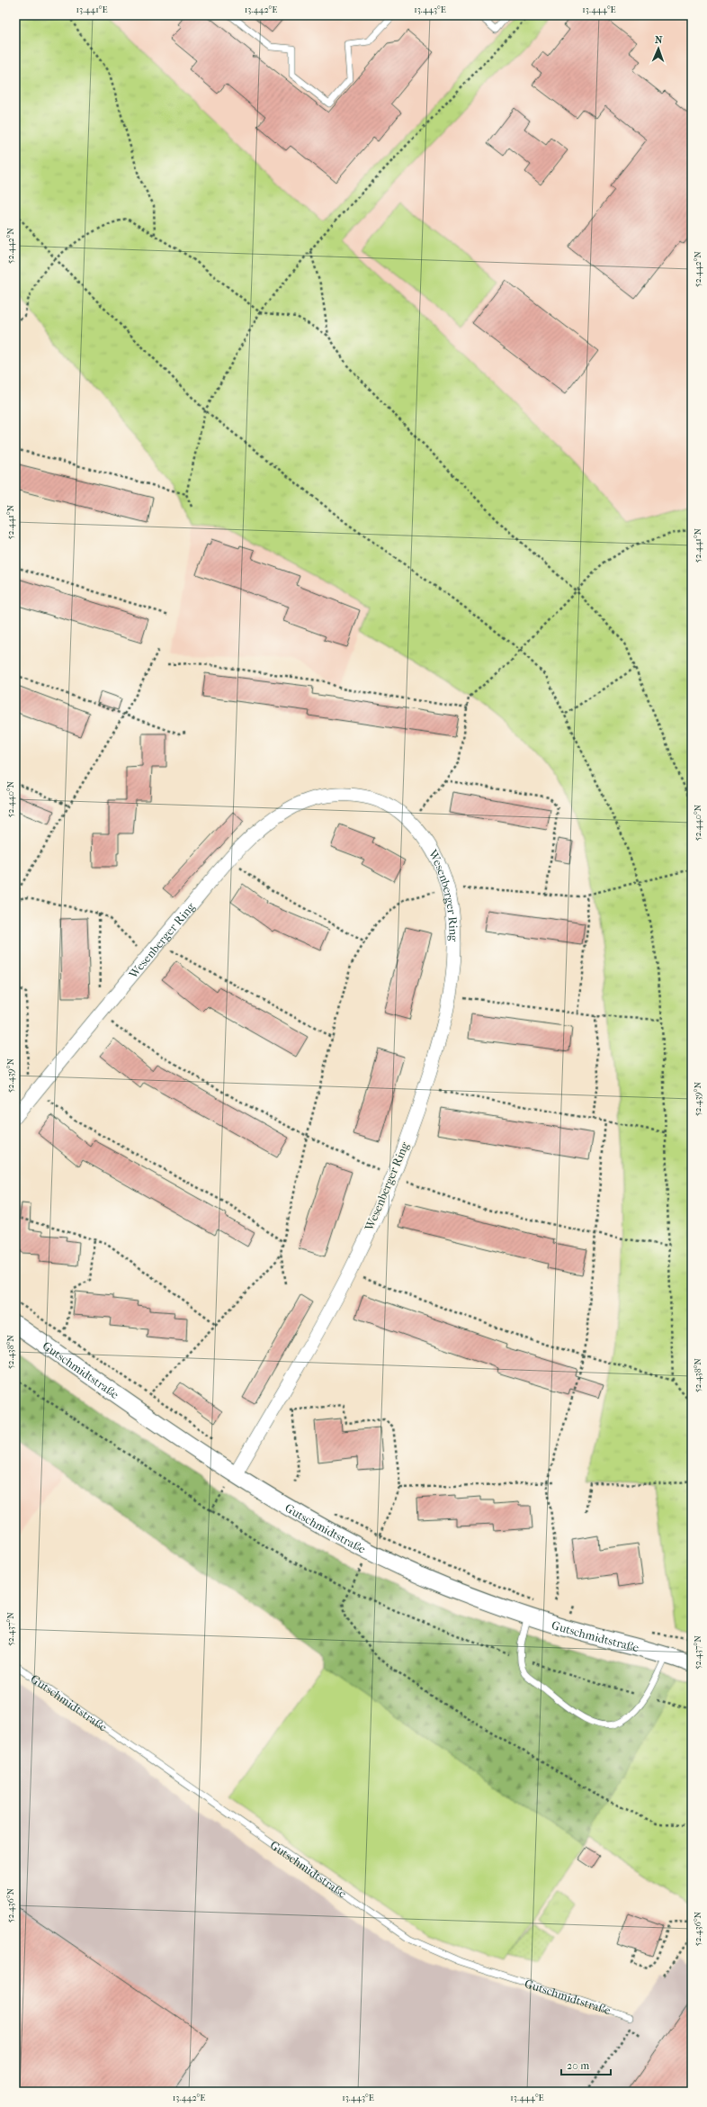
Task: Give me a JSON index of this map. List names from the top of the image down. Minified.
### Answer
{"streets":{"street":["Wesenberger Ring","Gutschmidtstraße"]},"crossings":[["Wesenberger Ring","Gutschmidtstraße"]],"scale_bar":"20 m","north":"top","coordinates":["13.441°E","13.442°E","13.443°E","13.444°E","52.442°N","52.441°N","52.440°N","52.439°N","52.438°N","52.437°N","52.436°N"]}
